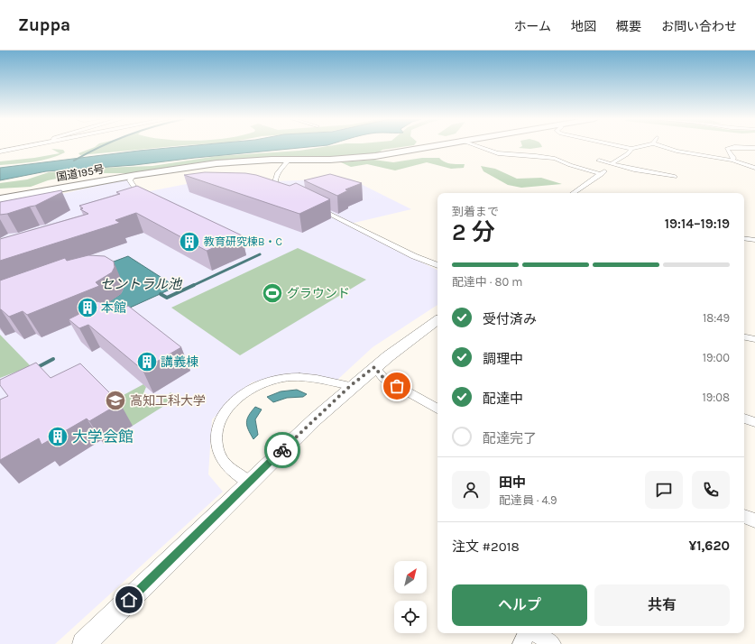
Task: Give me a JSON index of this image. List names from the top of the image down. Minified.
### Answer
{"streets":{"highway":["国道195号"]},"water":["セントラル池"],"places":{"building":["教育研究棟B・C","本館","講義棟","大学会館"],"sports":["グラウンド"],"school or university":["高知工科大学"]},"north":"top right","page":{"header":"Zuppa","nav":["ホーム","地図","概要","お問い合わせ"],"heading":["2 分","到着まで","19:14–19:19"],"panel":["田中","配達員 · 4.9","注文 #2018","¥1,620"],"bar":"配達中 · 80 m","list":[["受付済み","18:49"],["調理中","19:00"],["配達中","19:08"],"配達完了"],"buttons":["ヘルプ","共有"]}}
